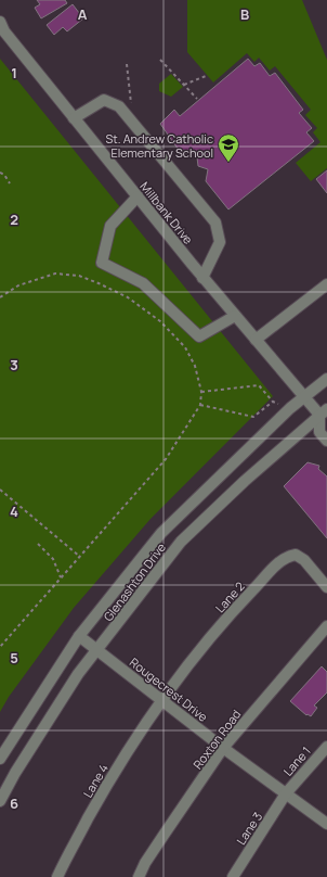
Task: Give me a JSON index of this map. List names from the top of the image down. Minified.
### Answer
{"streets":{"street":["Millbank Drive","Glenashton Drive","Lane 2","Rougecrest Drive","Roxton Road","Lane 1","Lane 4","Lane 3"]},"crossings":[["Millbank Drive","Glenashton Drive"],["Glenashton Drive","Rougecrest Drive"],["Lane 2","Rougecrest Drive"],["Lane 2","Lane 4"],["Rougecrest Drive","Roxton Road"],["Rougecrest Drive","Lane 1"],["Rougecrest Drive","Lane 4"],["Rougecrest Drive","Lane 3"],["Lane 1","Lane 3"]],"places":{"school or university":["St. Andrew Catholic Elementary School"]},"grid":{"columns":["A","B"],"rows":["1","2","3","4","5","6"]}}
